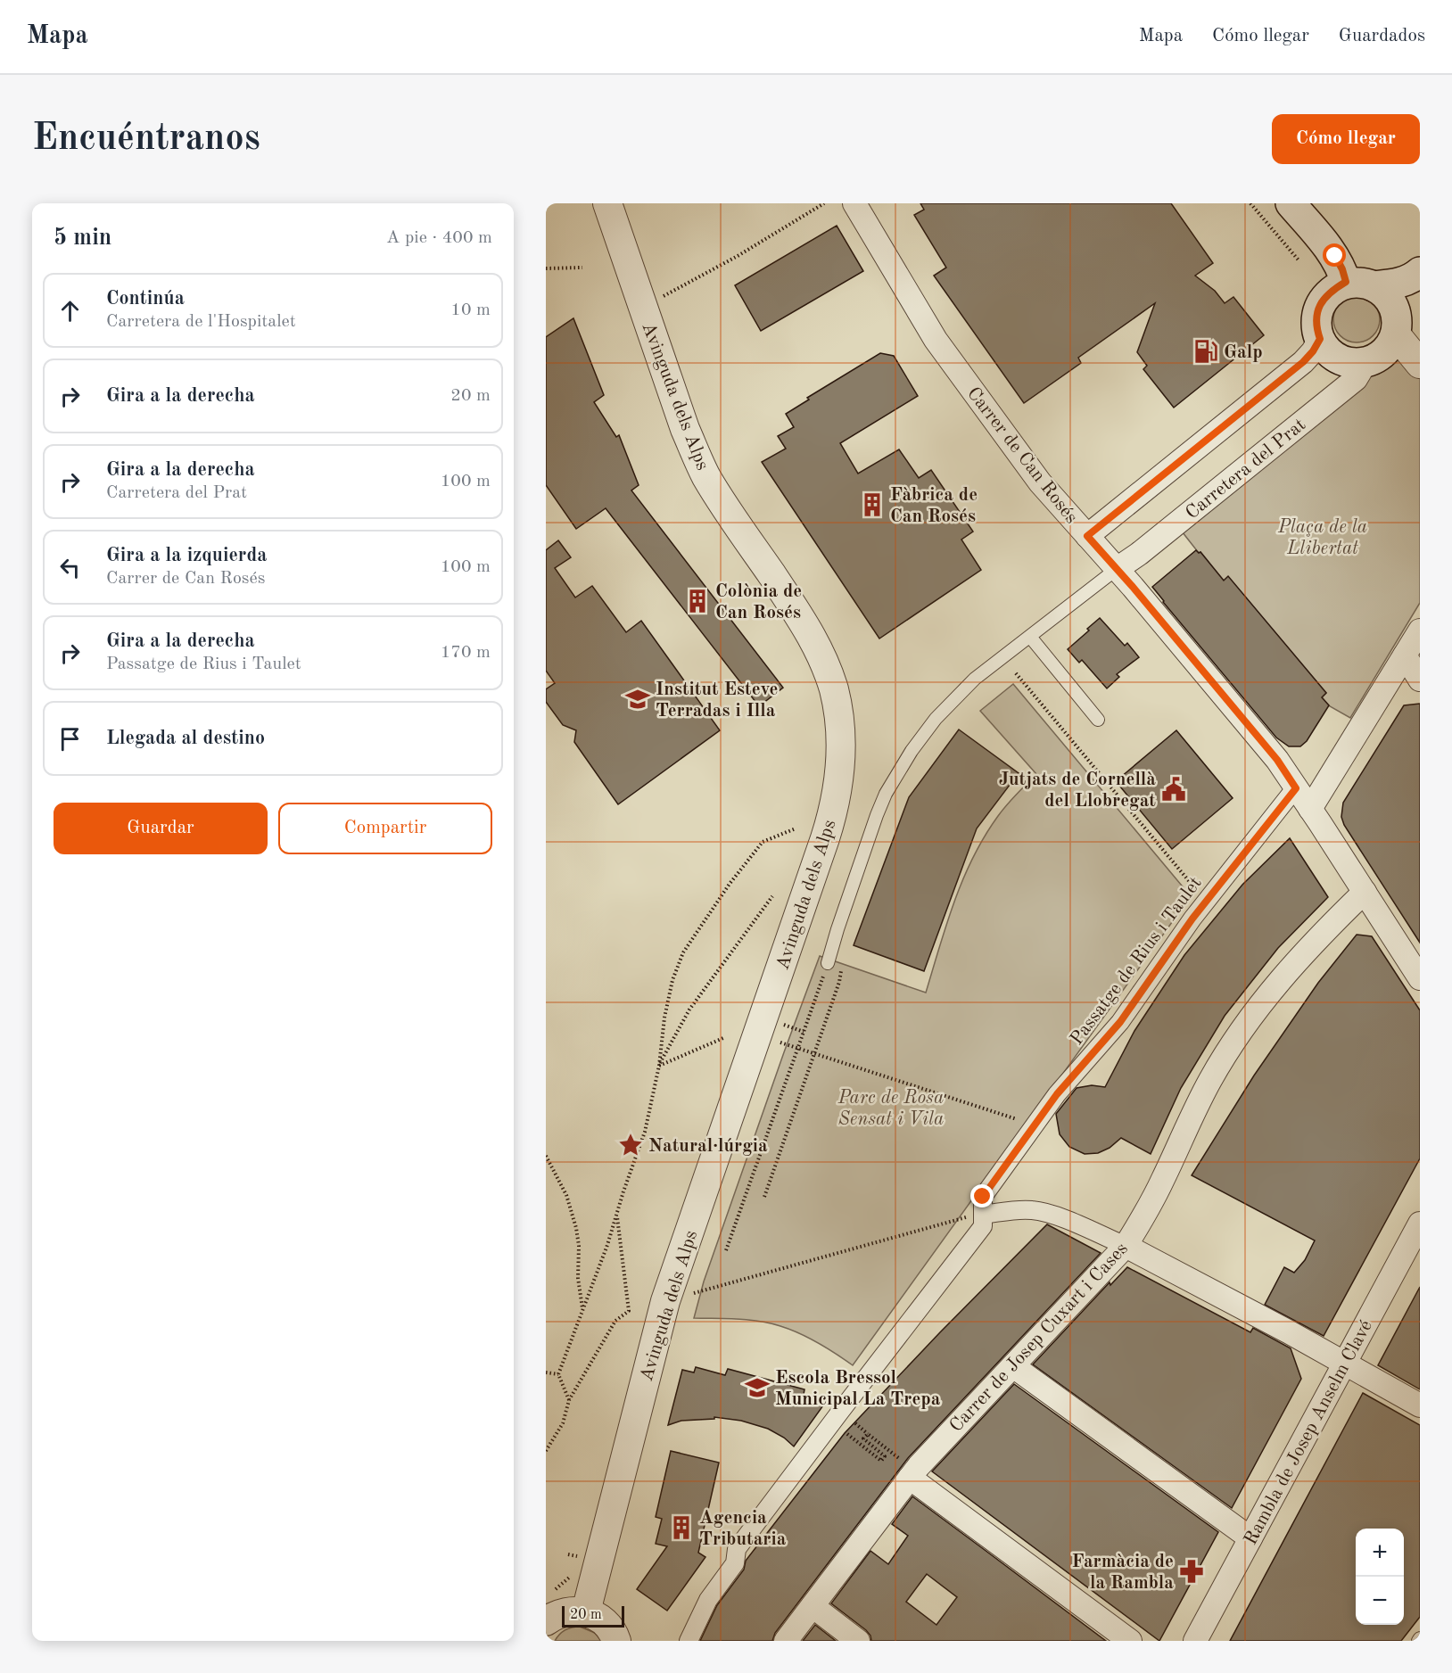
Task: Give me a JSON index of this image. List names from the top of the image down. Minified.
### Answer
{"streets":{"street":["Avinguda dels Alps","Carrer de Can Rosés","Carretera del Prat","Passatge de Rius i Taulet","Carrer de Josep Cuxart i Cases","Rambla de Josep Anselm Clavé"]},"crossings":[["Carrer de Can Rosés","Carretera del Prat"],["Carrer de Can Rosés","Passatge de Rius i Taulet"],["Carrer de Can Rosés","Carrer de Josep Cuxart i Cases"]],"parks":["Plaça de la Llibertat","Parc de Rosa Sensat i Vila"],"places":{"fuel station":["Galp"],"building":["Fàbrica de Can Rosés","Colònia de Can Rosés","Agencia Tributaria"],"school or university":["Institut Esteve Terradas i Illa","Escola Bressol Municipal La Trepa"],"public building":["Jutjats de Cornellà del Llobregat"],"place":["Natural·lúrgia"],"pharmacy":["Farmàcia de la Rambla"]},"scale_bar":"20 m","page":{"header":"Mapa","nav":["Mapa","Cómo llegar","Guardados"],"buttons":["Cómo llegar",["Guardar","Compartir"]],"title":"Encuéntranos","heading":["5 min","A pie · 400 m"],"list":[["Continúa","Carretera de l'Hospitalet","10 m"],["Gira a la derecha","20 m"],["Gira a la derecha","Carretera del Prat","100 m"],["Gira a la izquierda","Carrer de Can Rosés","100 m"],["Gira a la derecha","Passatge de Rius i Taulet","170 m"],"Llegada al destino"],"map_buttons":["+","−"],"scale":"20 m"}}
